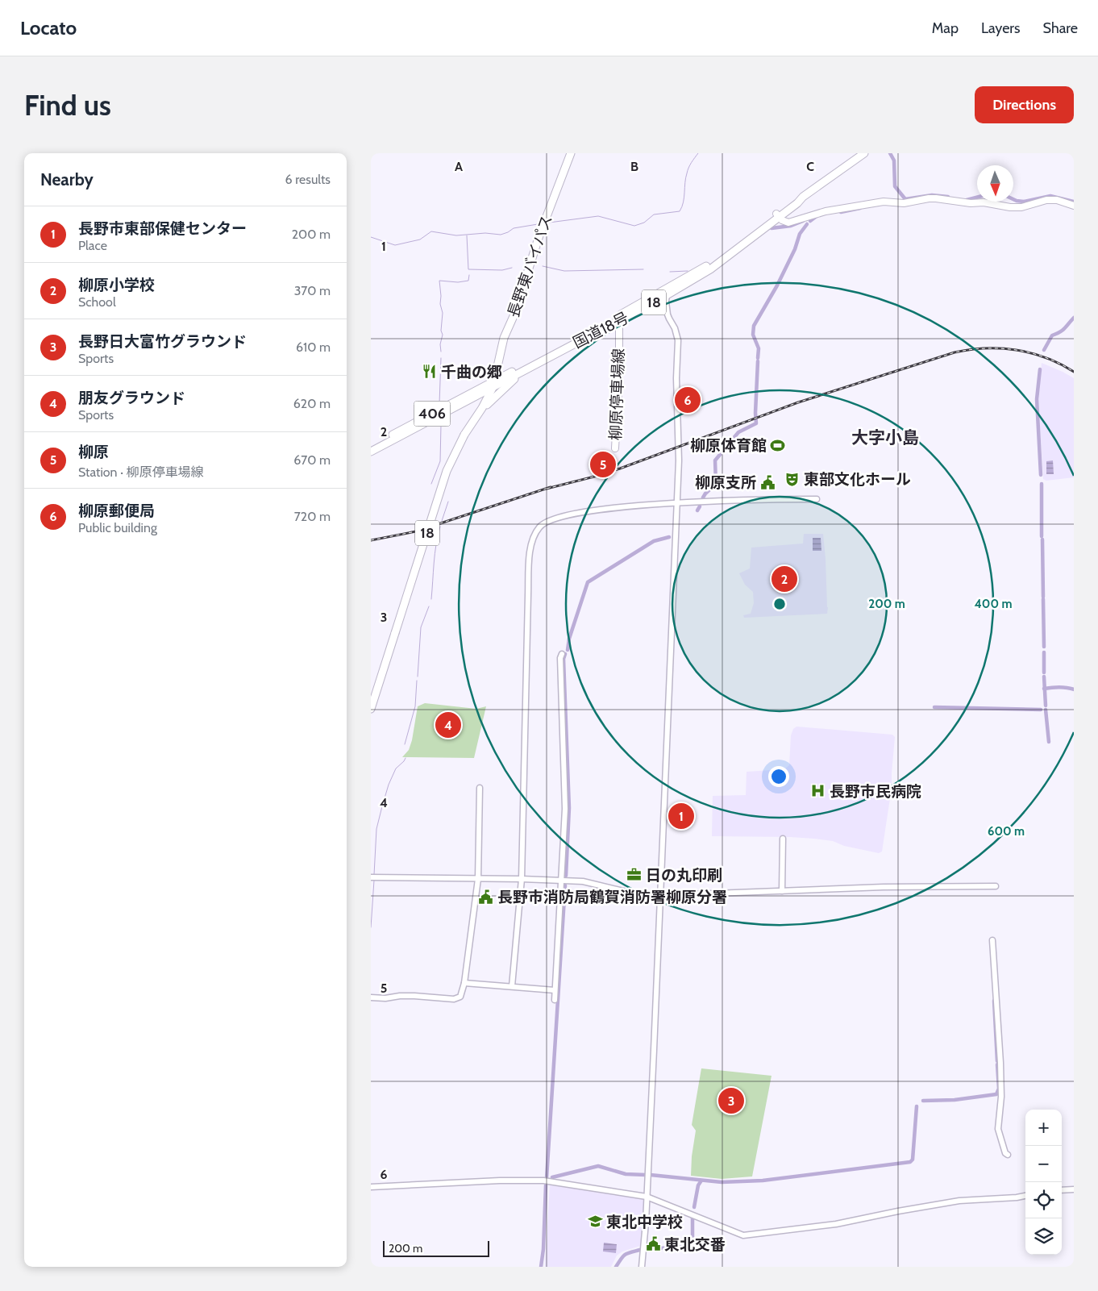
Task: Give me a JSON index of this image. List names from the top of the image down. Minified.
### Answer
{"streets":{"highway":["長野東バイパス","18","国道18号","406"],"main road":["柳原停車場線"]},"crossings":[["長野東バイパス","18"],["長野東バイパス","国道18号"],["長野東バイパス","406"],["18","国道18号"],["18","406"],["国道18号","柳原停車場線"],["国道18号","406"]],"districts":["大字小島"],"places":{"restaurant":["千曲の郷"],"sports":["柳原体育館"],"theatre":["東部文化ホール"],"public building":["柳原支所","長野市消防局鶴賀消防署柳原分署","東北交番"],"hospital":["長野市民病院"],"office":["日の丸印刷"],"school or university":["東北中学校"]},"scale_bar":"200 m","north":"bottom","page":{"header":"Locato","nav":["Map","Layers","Share"],"buttons":"Directions","title":"Find us","heading":["Nearby","6 results"],"list":[{"mark":"1","name":"長野市東部保健センター","note":"Place","value":"200 m"},{"mark":"2","name":"柳原小学校","note":"School","value":"370 m"},{"mark":"3","name":"長野日大富竹グラウンド","note":"Sports","value":"610 m"},{"mark":"4","name":"朋友グラウンド","note":"Sports","value":"620 m"},{"mark":"5","name":"柳原","note":"Station · 柳原停車場線","value":"670 m"},{"mark":"6","name":"柳原郵便局","note":"Public building","value":"720 m"}],"pins":["6","5","2","4","1","3"],"map_buttons":["+","−"],"scale":"200 m"},"grid":{"columns":["A","B","C"],"rows":["1","2","3","4","5","6"]},"rings":["200 m","400 m","600 m"]}
